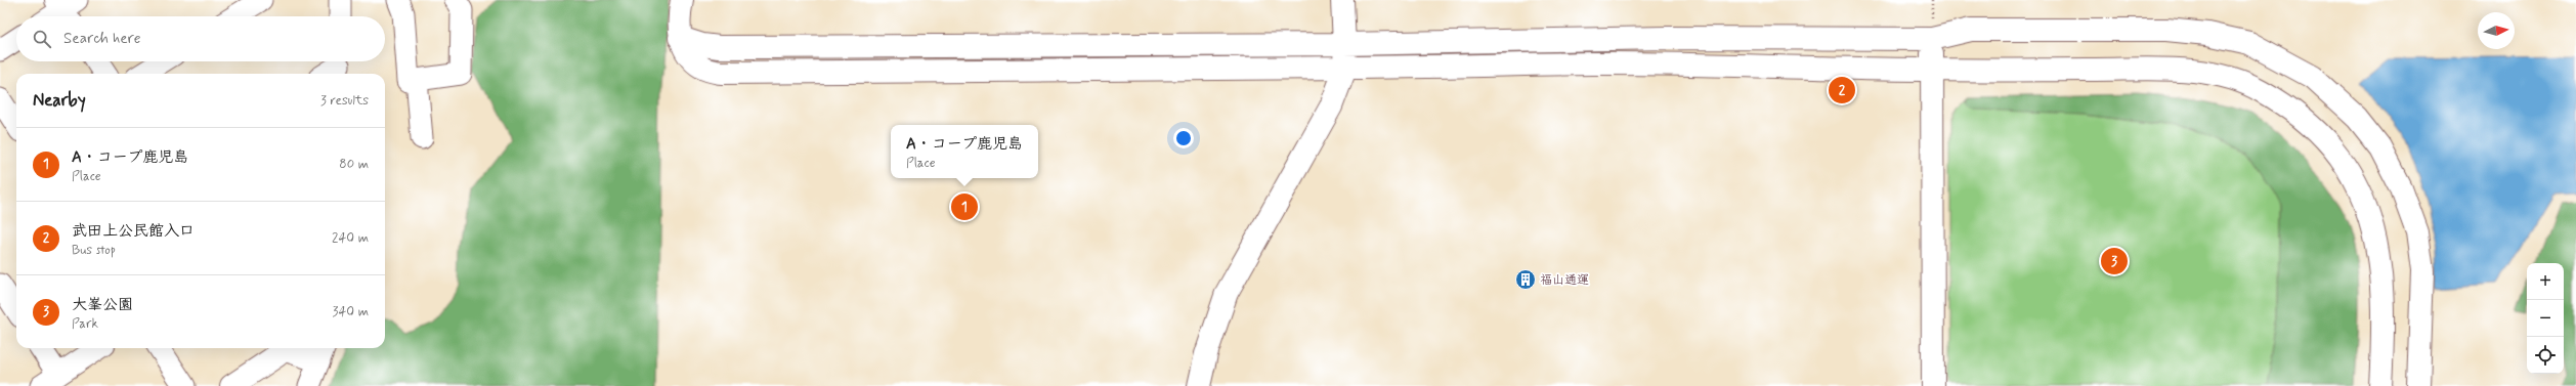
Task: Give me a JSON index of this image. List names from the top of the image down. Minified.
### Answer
{"places":{"building":["福山通運"]},"north":"right","page":{"search":"Search here","heading":["Nearby","3 results"],"pins":["2","1","3"],"popup":["A・コープ鹿児島","Place"],"list":[{"mark":"1","name":"A・コープ鹿児島","note":"Place","value":"80 m"},{"mark":"2","name":"武田上公民館入口","note":"Bus stop","value":"240 m"},{"mark":"3","name":"大峯公園","note":"Park","value":"340 m"}],"map_buttons":["+","−"]}}
